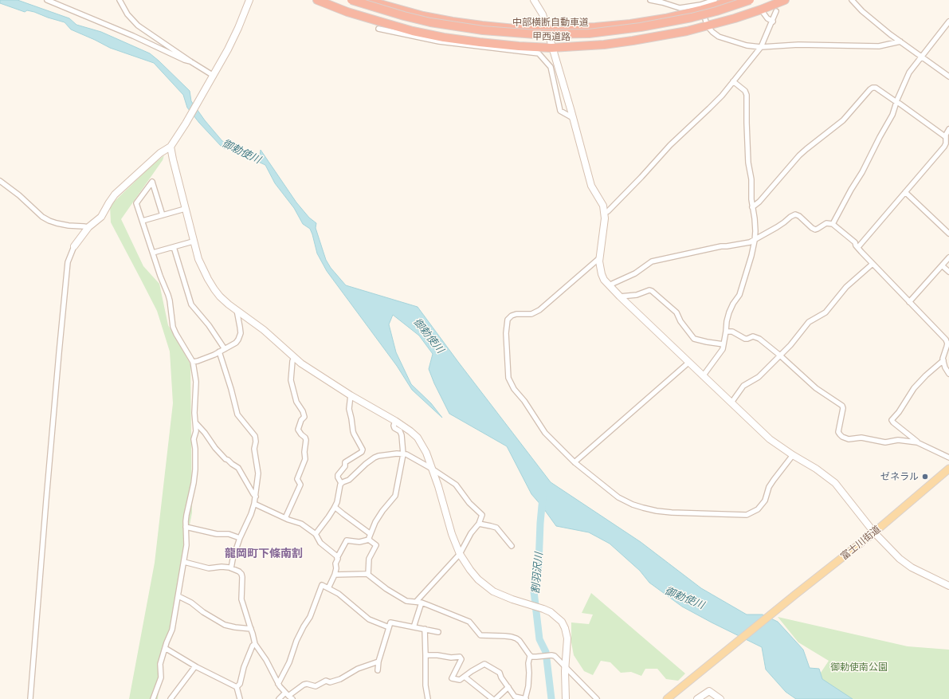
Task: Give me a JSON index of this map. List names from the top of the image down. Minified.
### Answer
{"streets":{"highway":["中部横断自動車道","甲西道路"],"main road":["富士川街道"]},"districts":["龍岡町下條南割"],"water":["御勅使川","割羽沢川"],"parks":["御勅使南公園"],"places":["ゼネラル"]}
